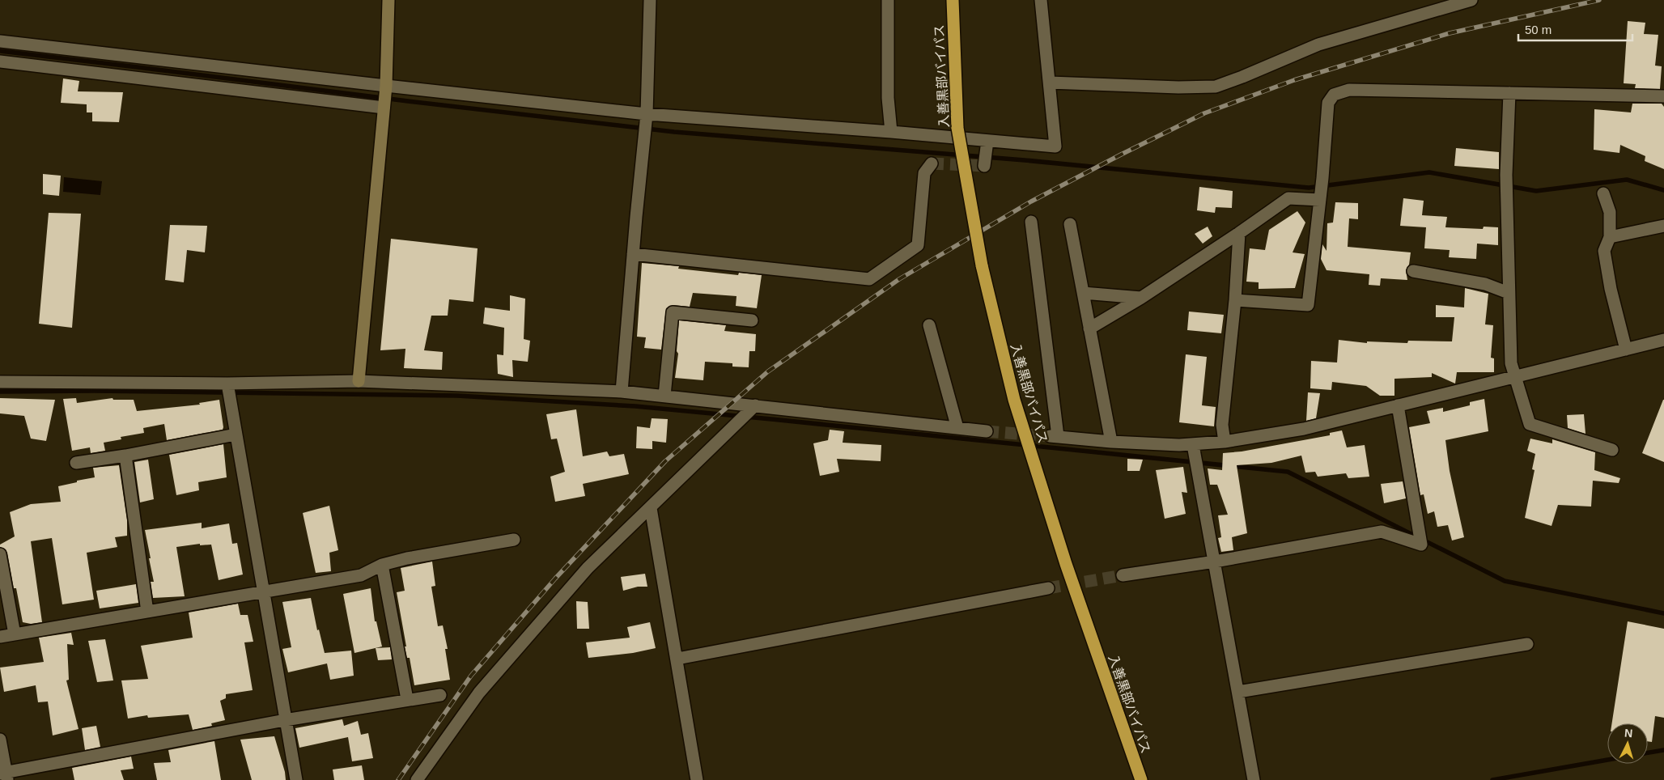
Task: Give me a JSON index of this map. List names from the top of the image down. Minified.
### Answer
{"streets":{"highway":["入善黒部バイパス"]},"scale_bar":"50 m","north":"top"}
